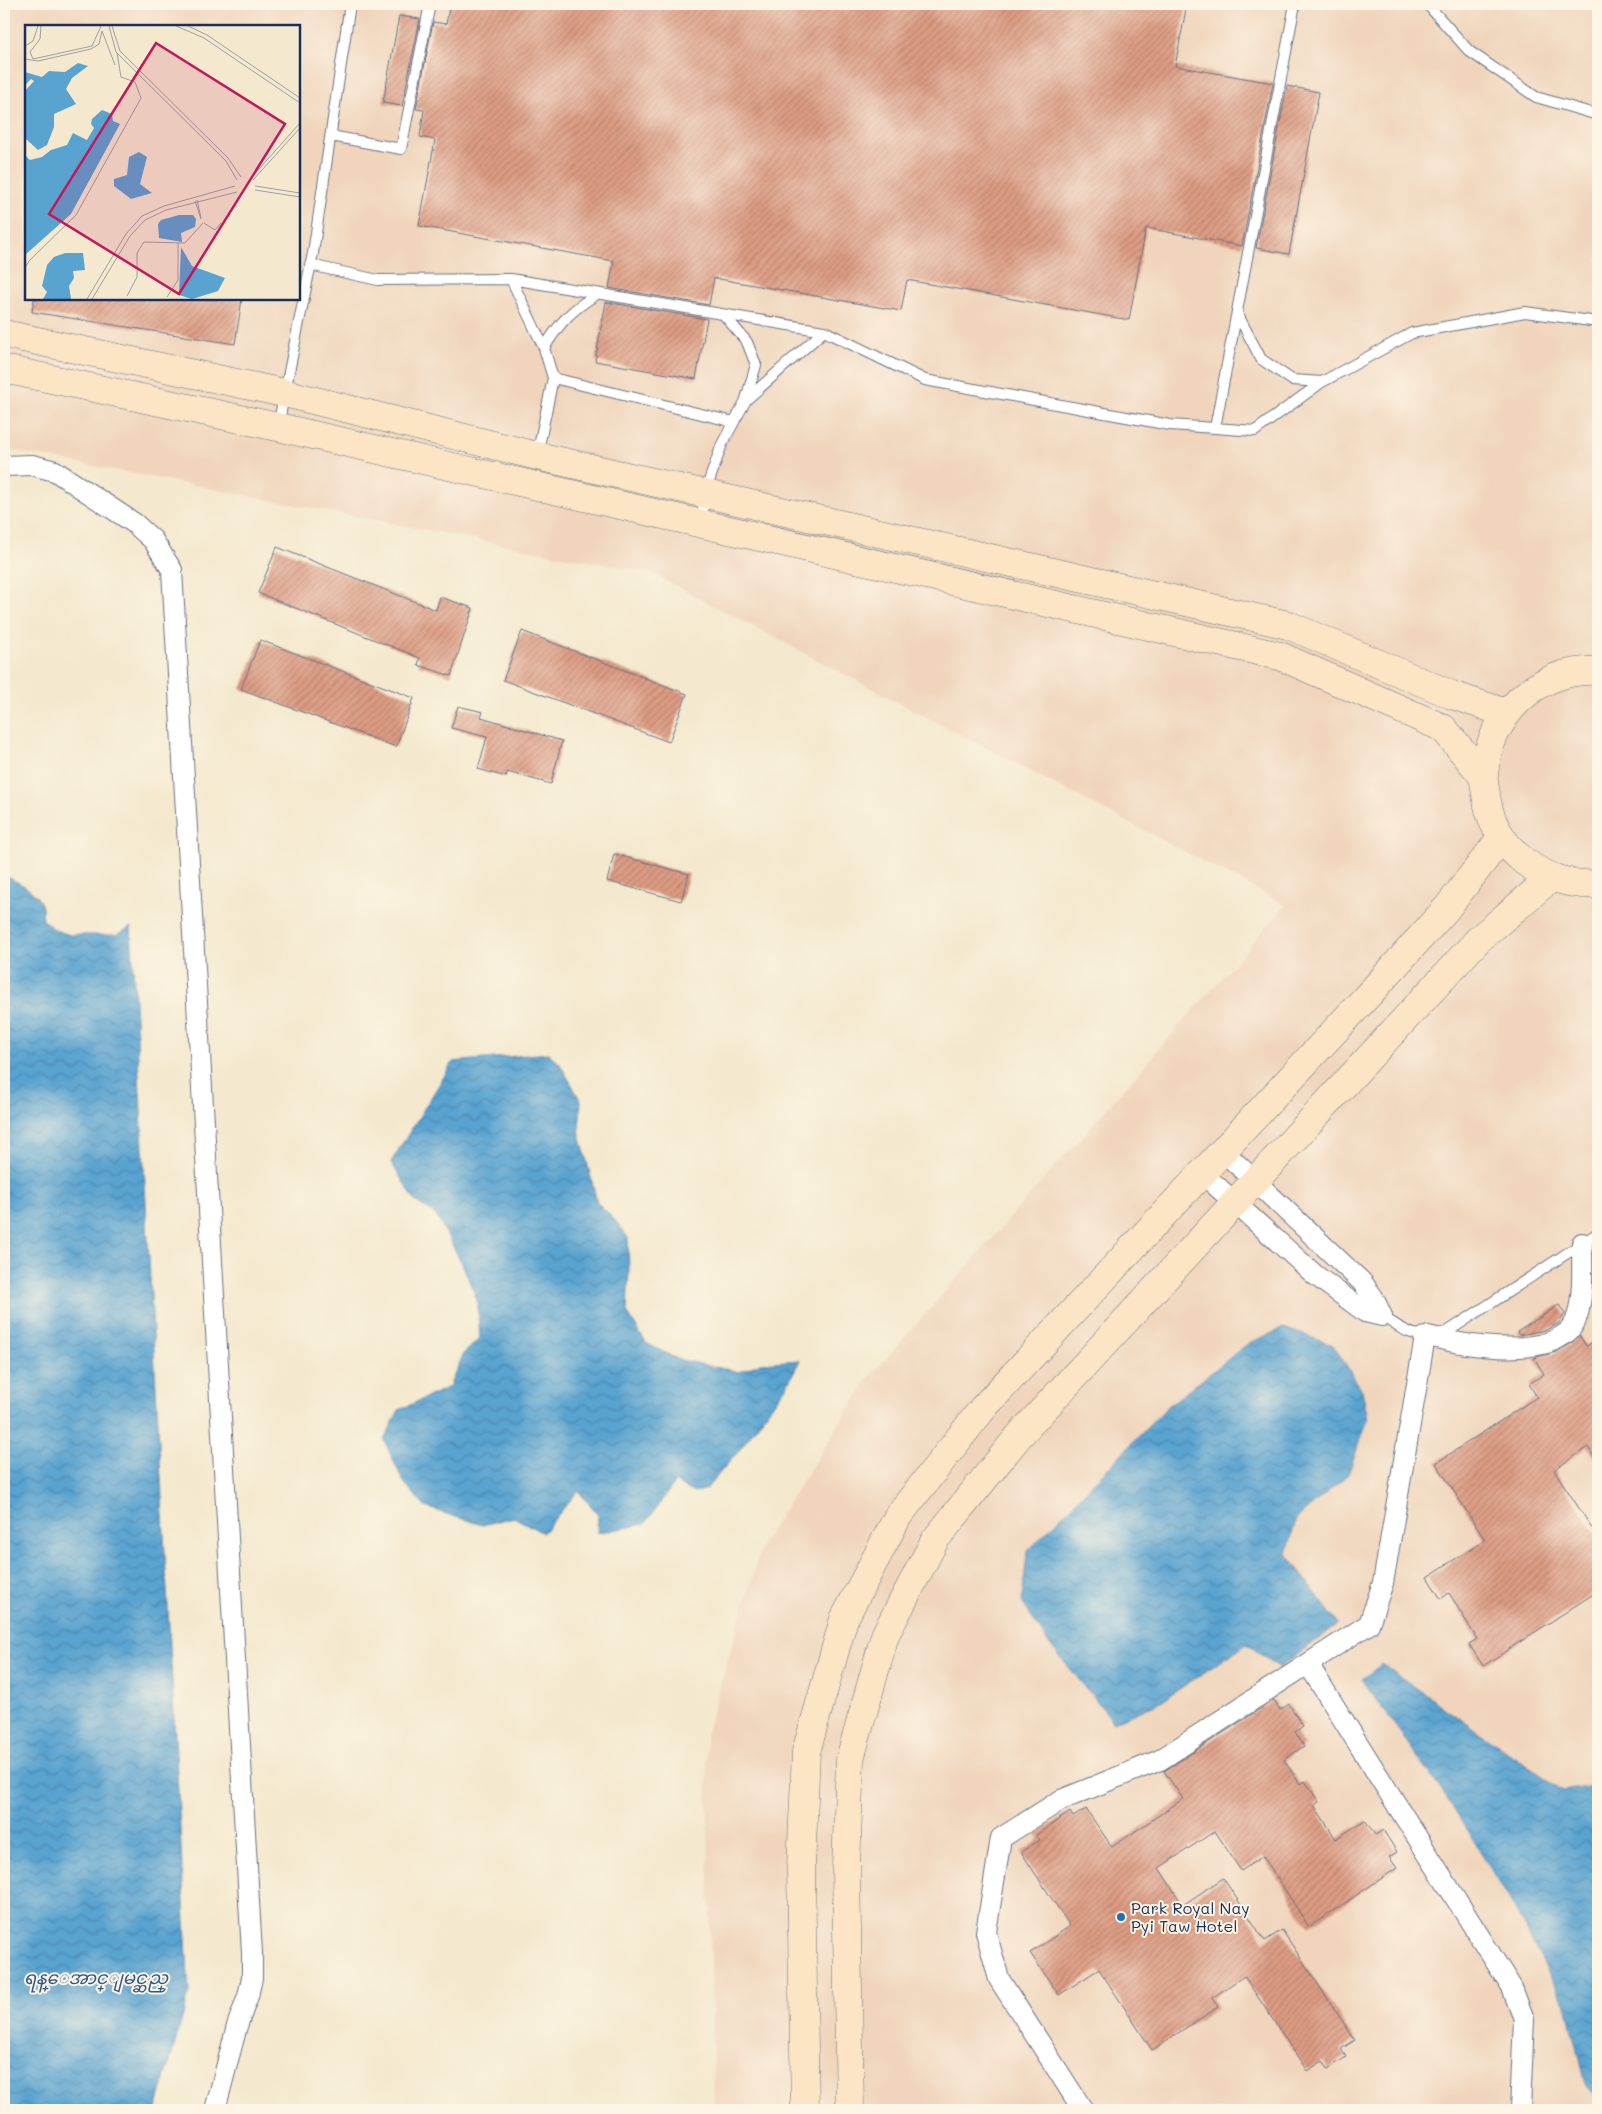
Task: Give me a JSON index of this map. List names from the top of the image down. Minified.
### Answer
{"water":["ရန္ေအာင္ျမင္ဆည္"],"places":["Park Royal Nay Pyi Taw Hotel"]}
